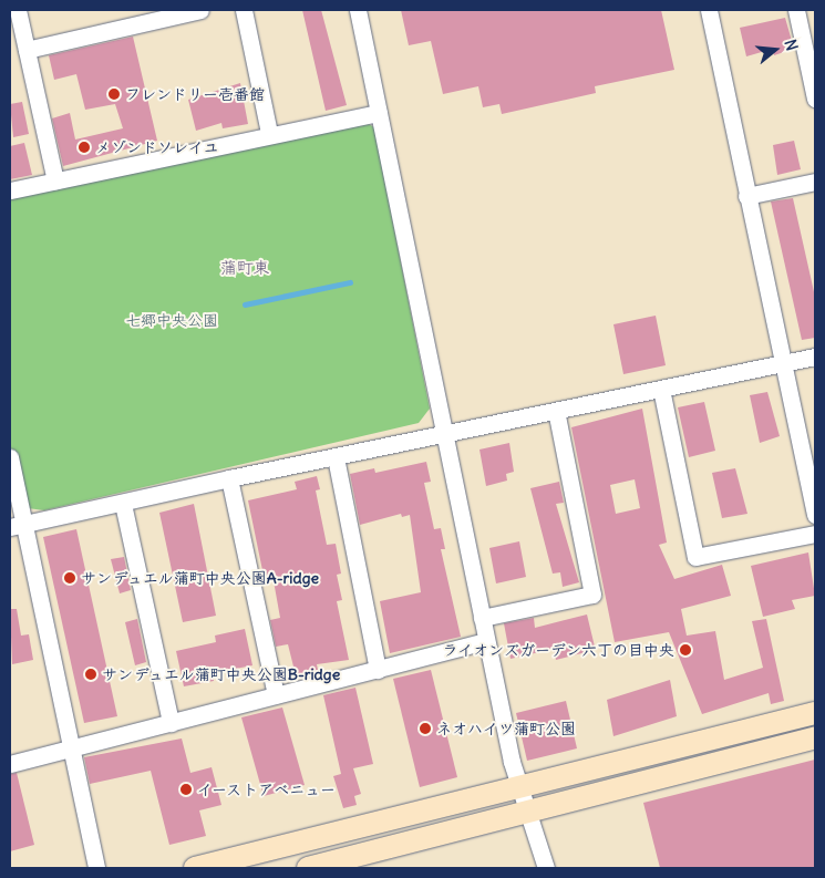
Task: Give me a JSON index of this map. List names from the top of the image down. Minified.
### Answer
{"districts":["蒲町東"],"parks":["七郷中央公園"],"places":["フレンドリー壱番館","メゾンドソレイユ","サンデュエル蒲町中央公園A-ridge","ライオンズガーデン六丁の目中央","サンデュエル蒲町中央公園B-ridge","ネオハイツ蒲町公園","イーストアベニュー"],"north":"right"}
